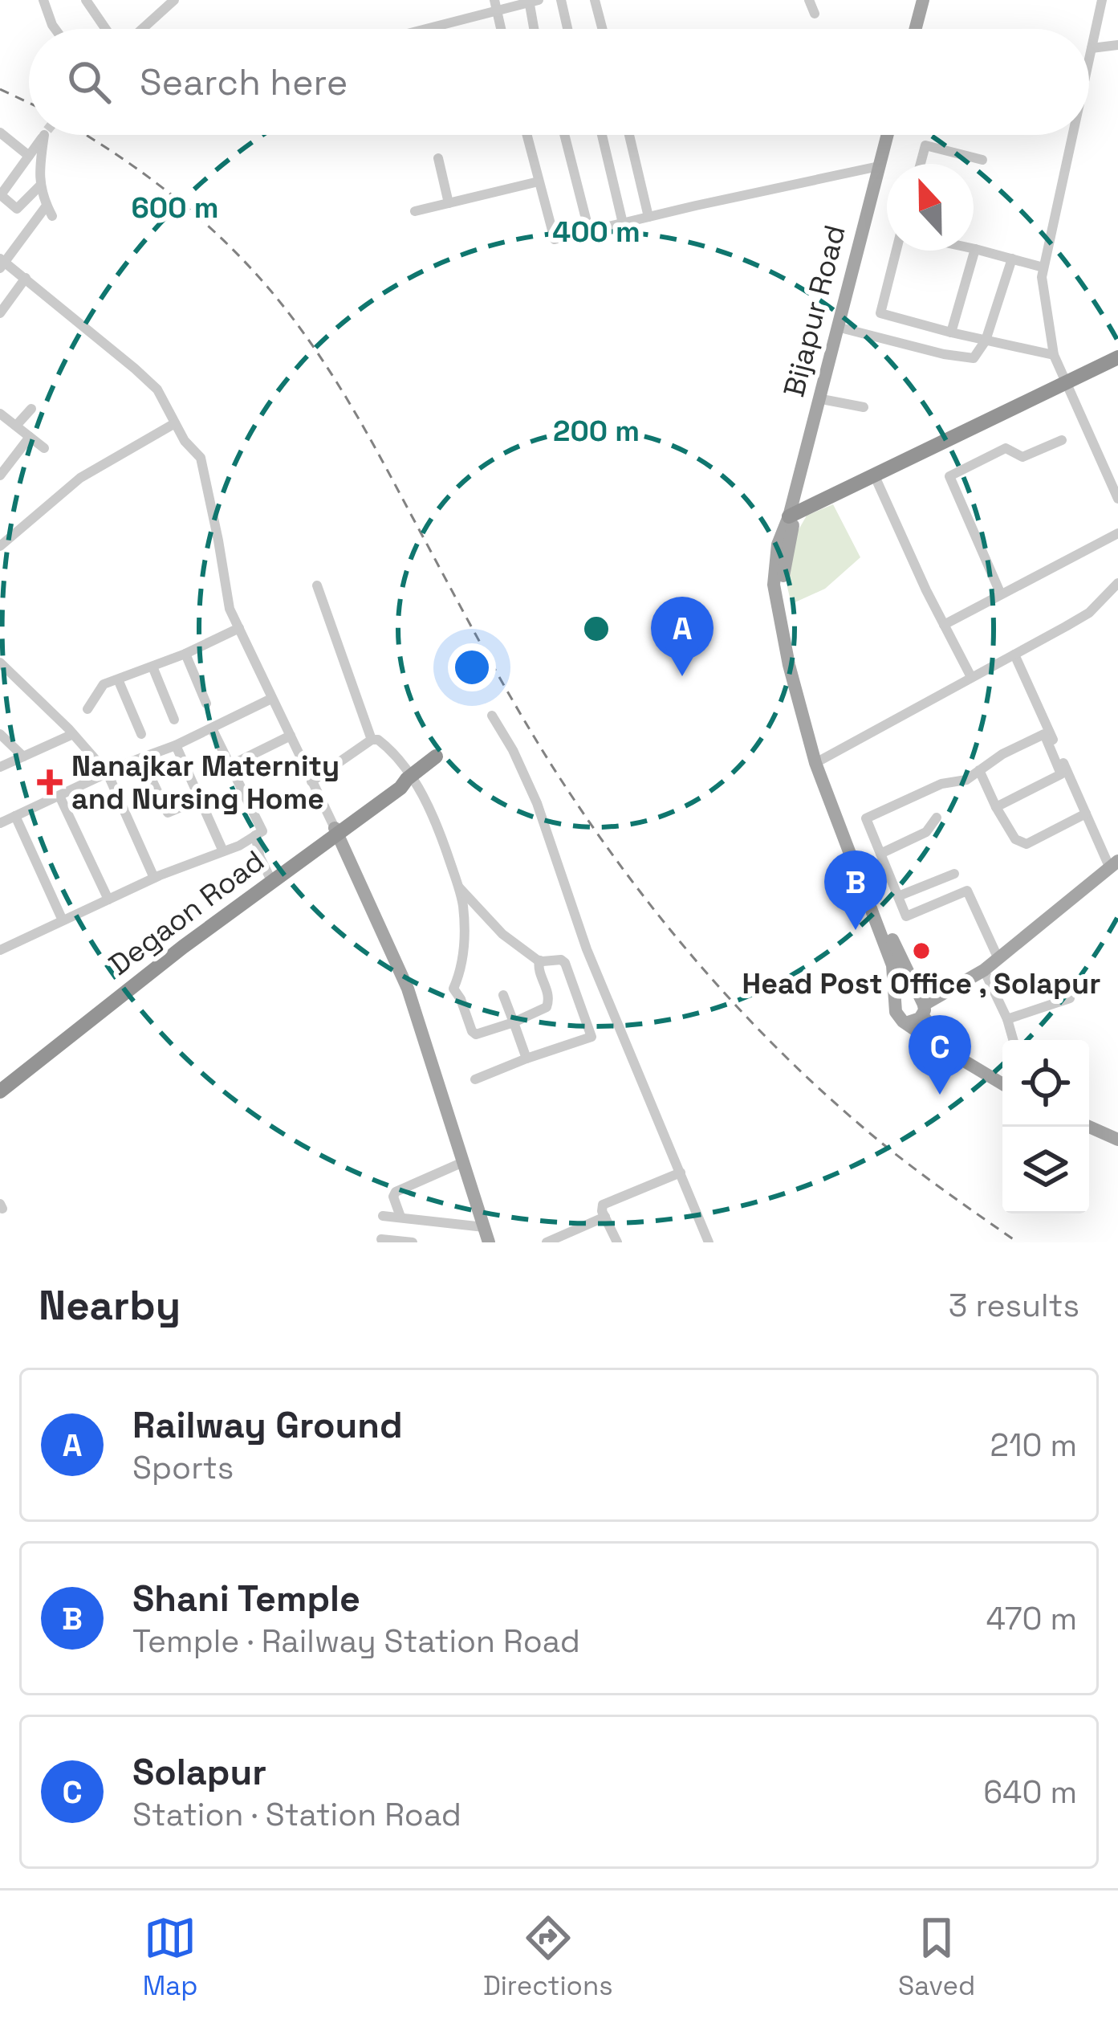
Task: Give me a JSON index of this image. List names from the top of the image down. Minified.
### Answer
{"streets":{"highway":["Degaon Road"],"main road":["Bijapur Road"]},"places":{"health":["Nanajkar Maternity and Nursing Home"],"other":["Head Post Office , Solapur"]},"north":"top","page":{"search":"Search here","pins":["A","B","C"],"heading":["Nearby","3 results"],"list":[{"mark":"A","name":"Railway Ground","note":"Sports","value":"210 m"},{"mark":"B","name":"Shani Temple","note":"Temple · Railway Station Road","value":"470 m"},{"mark":"C","name":"Solapur","note":"Station · Station Road","value":"640 m"}],"nav":["Map","Directions","Saved"]},"rings":["600 m","400 m","200 m"]}
